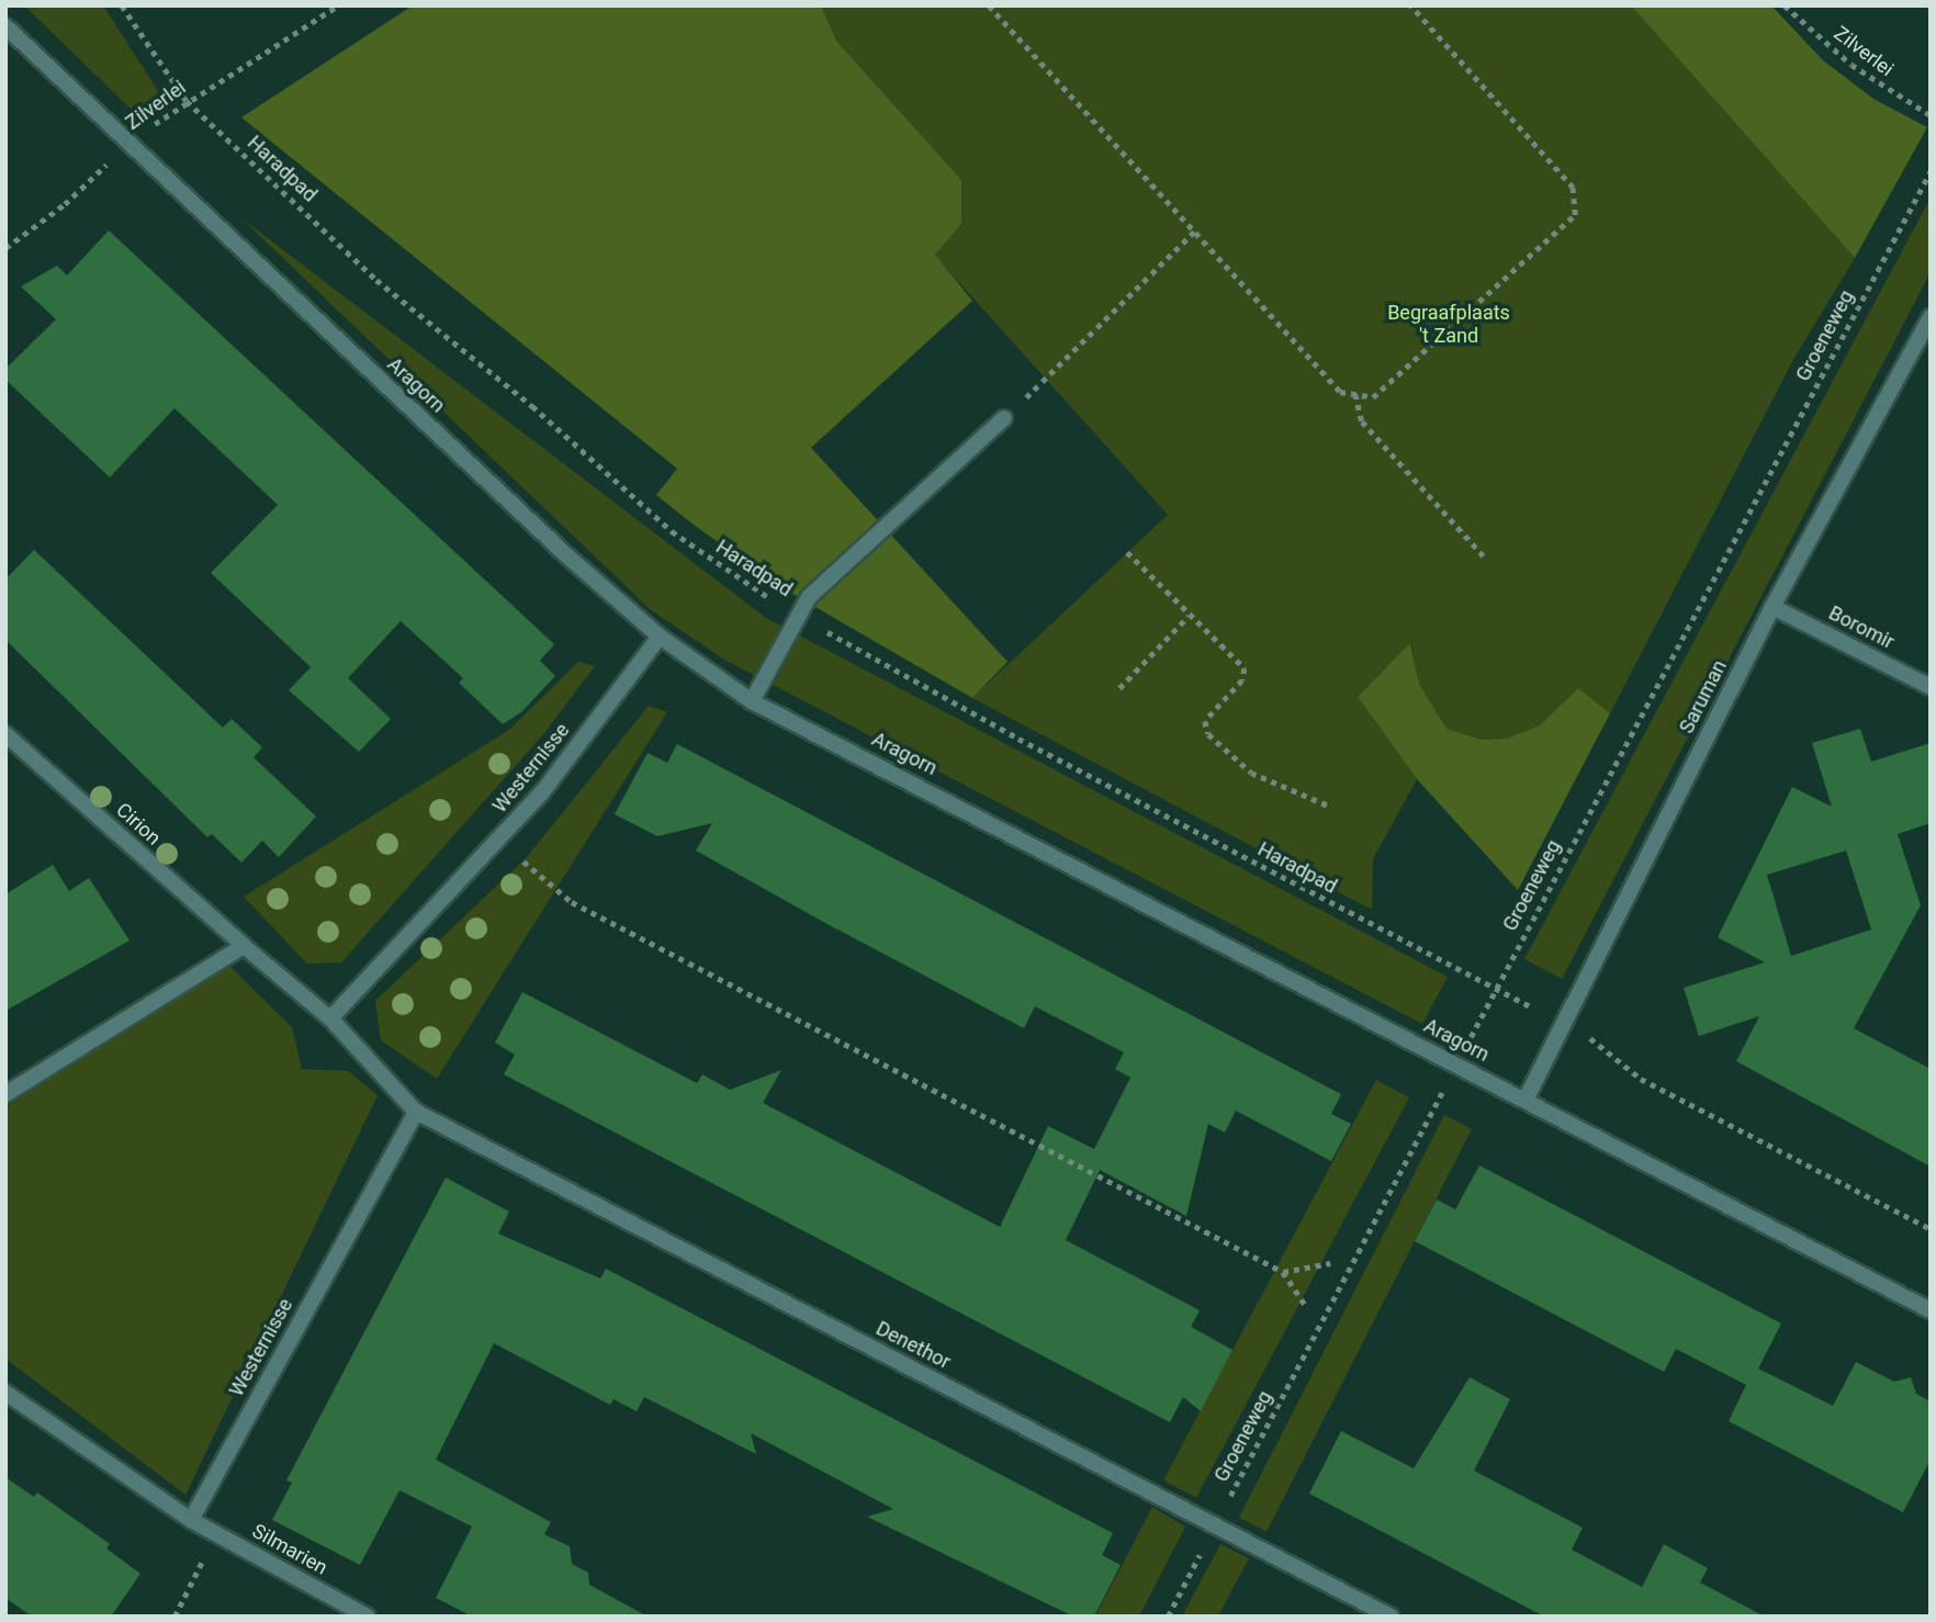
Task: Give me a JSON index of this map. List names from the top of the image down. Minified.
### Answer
{"streets":{"street":["Aragorn","Boromir","Saruman","Westernisse","Cirion","Denethor","Silmarien"],"path":["Zilverlei","Haradpad","Groeneweg"]},"crossings":[["Zilverlei","Haradpad"],["Zilverlei","Aragorn"],["Haradpad","Groeneweg"],["Groeneweg","Aragorn"],["Groeneweg","Denethor"],["Aragorn","Saruman"],["Aragorn","Westernisse"],["Boromir","Saruman"],["Westernisse","Denethor"],["Westernisse","Silmarien"]],"parks":["Begraafplaats 't Zand"]}
